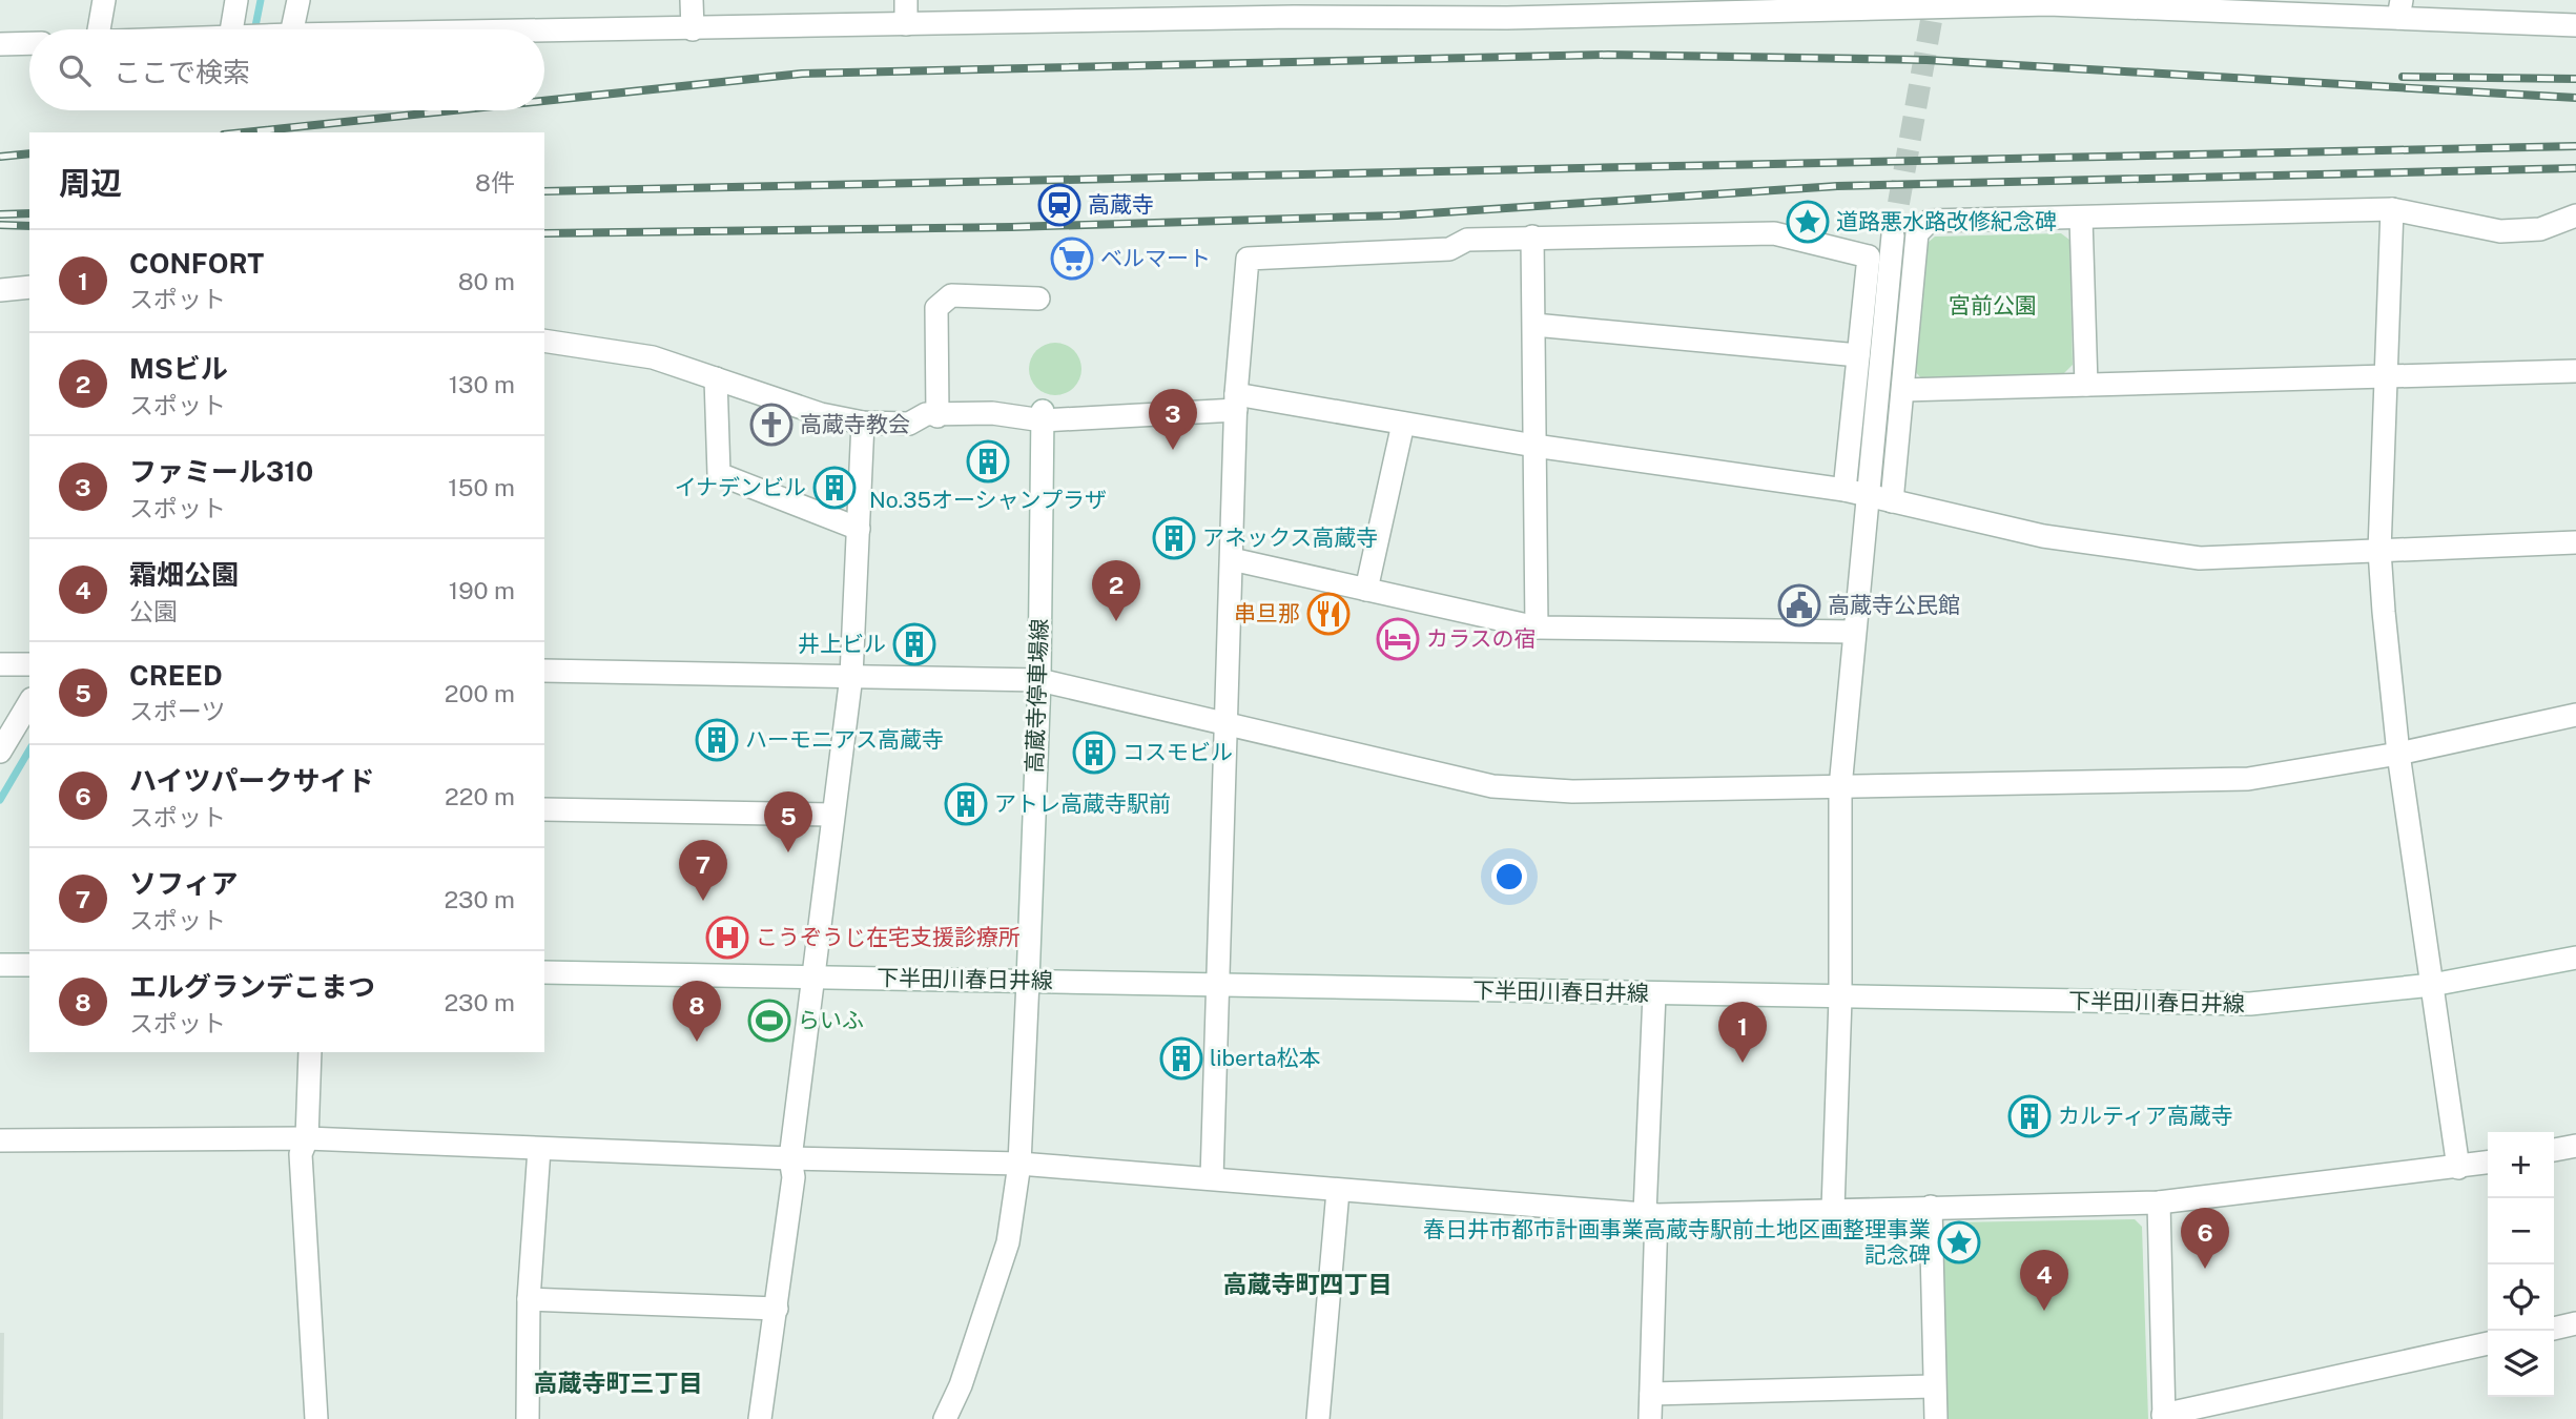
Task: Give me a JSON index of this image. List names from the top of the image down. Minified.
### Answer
{"streets":{"street":["高蔵寺停車場線","下半田川春日井線"]},"crossings":[["高蔵寺停車場線","下半田川春日井線"]],"districts":["高蔵寺町四丁目","高蔵寺町三丁目"],"parks":["宮前公園"],"places":{"station":["高蔵寺"],"place":["道路悪水路改修紀念碑","春日井市都市計画事業高蔵寺駅前土地区画整理事業 記念碑"],"supermarket":["ベルマート"],"church":["高蔵寺教会"],"building":["No.35オーシャンプラザ","イナデンビル","アネックス高蔵寺","井上ビル","ハーモニアス高蔵寺","コスモビル","アトレ高蔵寺駅前","liberta松本","カルティア高蔵寺"],"public building":["高蔵寺公民館"],"restaurant":["串旦那"],"hotel":["カラスの宿"],"hospital":["こうぞうじ在宅支援診療所"],"sports":["らいふ"]},"page":{"search":"ここで検索","heading":["周辺","8件"],"list":[{"mark":"1","name":"CONFORT","note":"スポット","value":"80 m"},{"mark":"2","name":"MSビル","note":"スポット","value":"130 m"},{"mark":"3","name":"ファミール310","note":"スポット","value":"150 m"},{"mark":"4","name":"霜畑公園","note":"公園","value":"190 m"},{"mark":"5","name":"CREED","note":"スポーツ","value":"200 m"},{"mark":"6","name":"ハイツパークサイド","note":"スポット","value":"220 m"},{"mark":"7","name":"ソフィア","note":"スポット","value":"230 m"},{"mark":"8","name":"エルグランデこまつ","note":"スポット","value":"230 m"}],"pins":["3","2","5","7","8","1","6","4"],"map_buttons":["+","−"]}}
